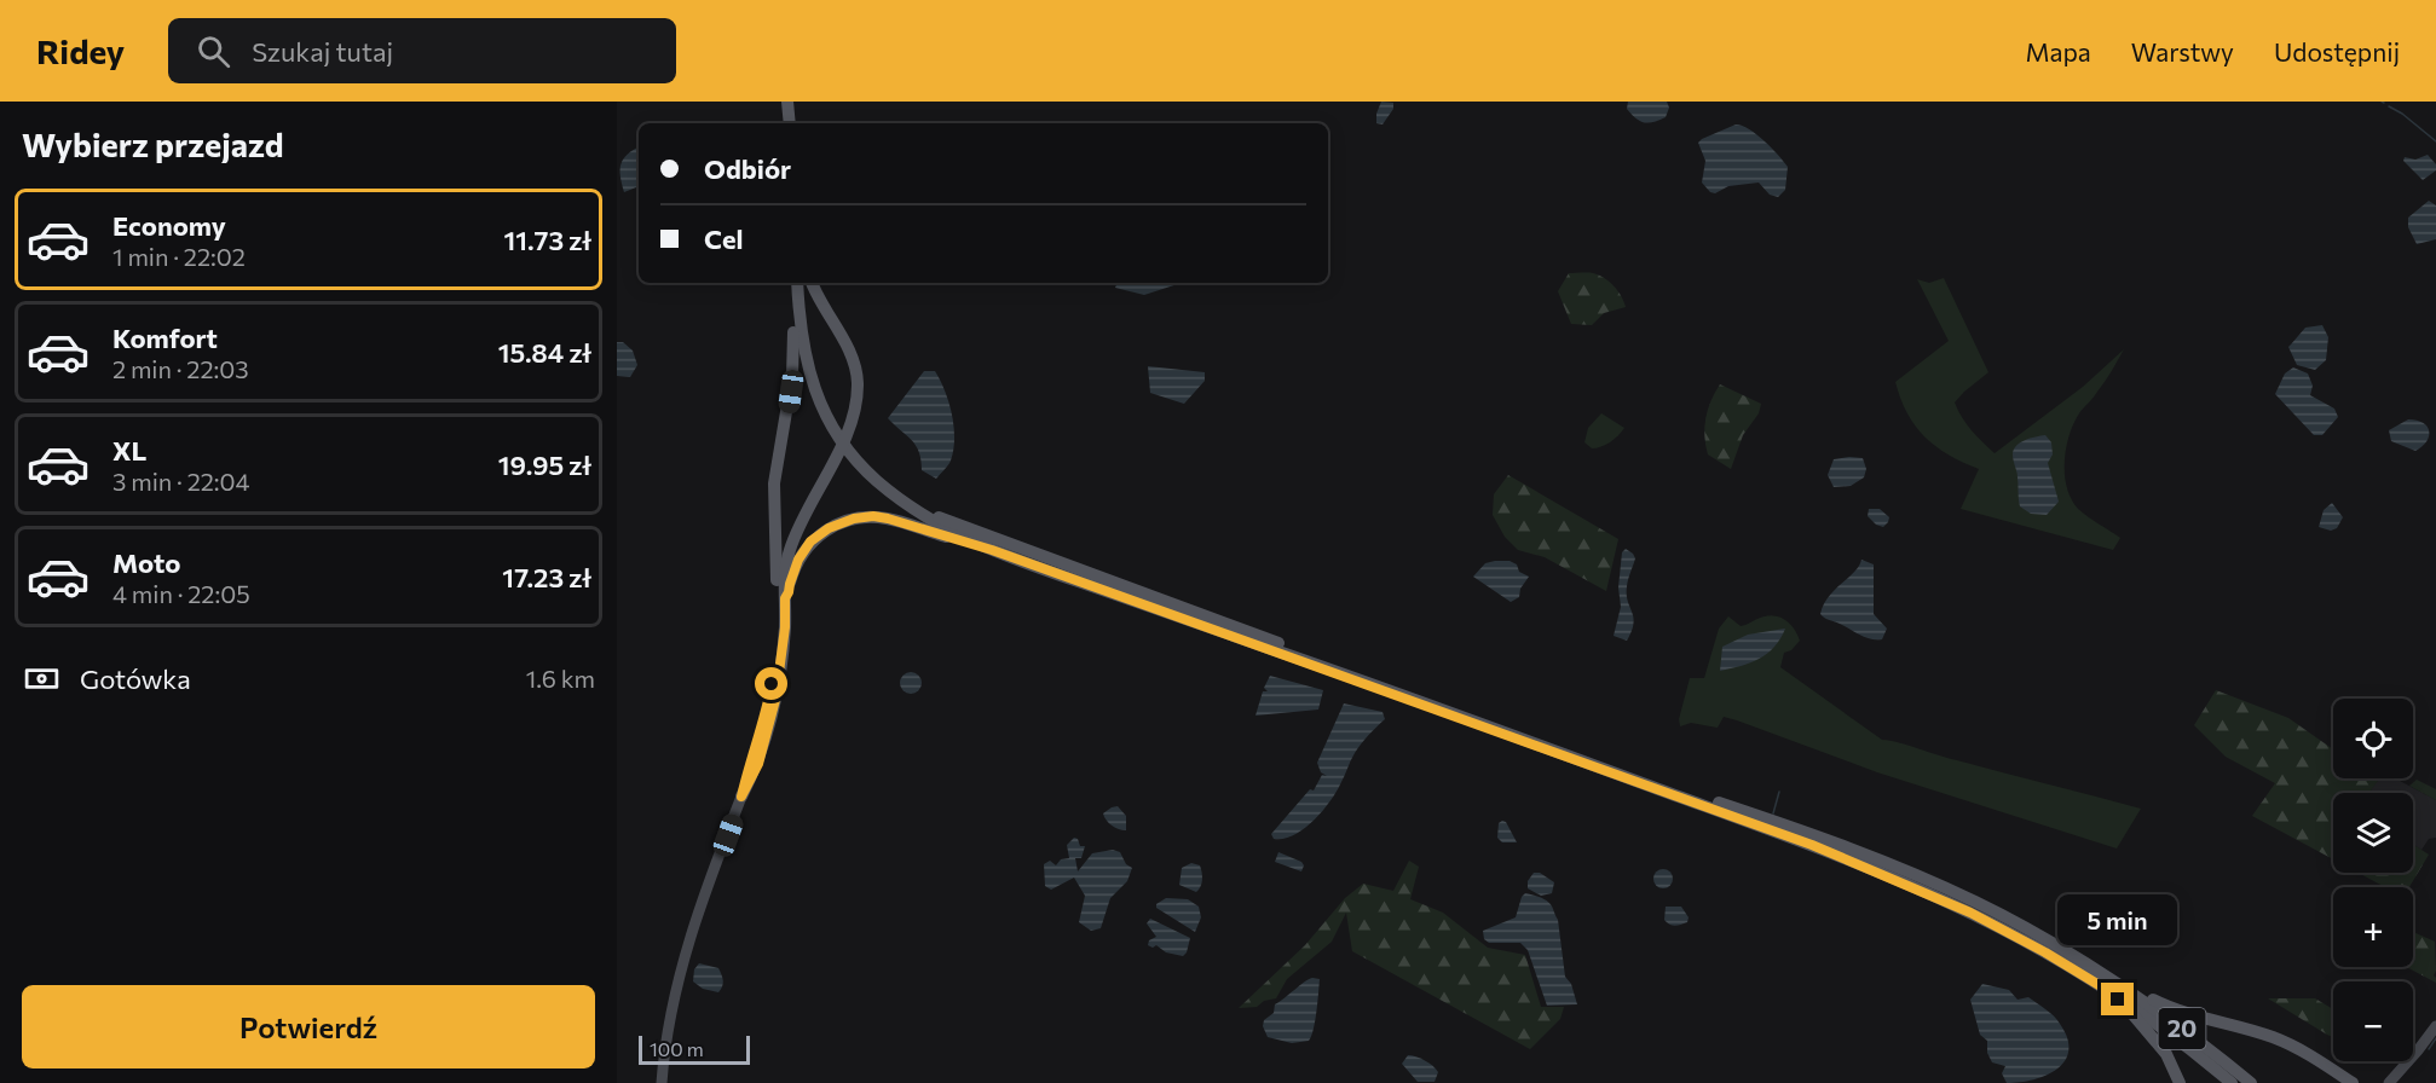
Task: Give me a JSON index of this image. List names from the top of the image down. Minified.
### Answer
{"streets":{"main road":["20"]},"scale_bar":"100 m","page":{"header":"Ridey","search":"Szukaj tutaj","nav":["Mapa","Warstwy","Udostępnij"],"heading":"Wybierz przejazd","banner":["Odbiór","Cel"],"list":[{"name":"Economy","note":"1 min · 22:02","value":"11.73 zł"},{"name":"Komfort","note":"2 min · 22:03","value":"15.84 zł"},{"name":"XL","note":"3 min · 22:04","value":"19.95 zł"},{"name":"Moto","note":"4 min · 22:05","value":"17.23 zł"}],"pay":["Gotówka","1.6 km"],"map_buttons":["+","−"],"bubble":"5 min","buttons":"Potwierdź","scale":"100 m"}}
